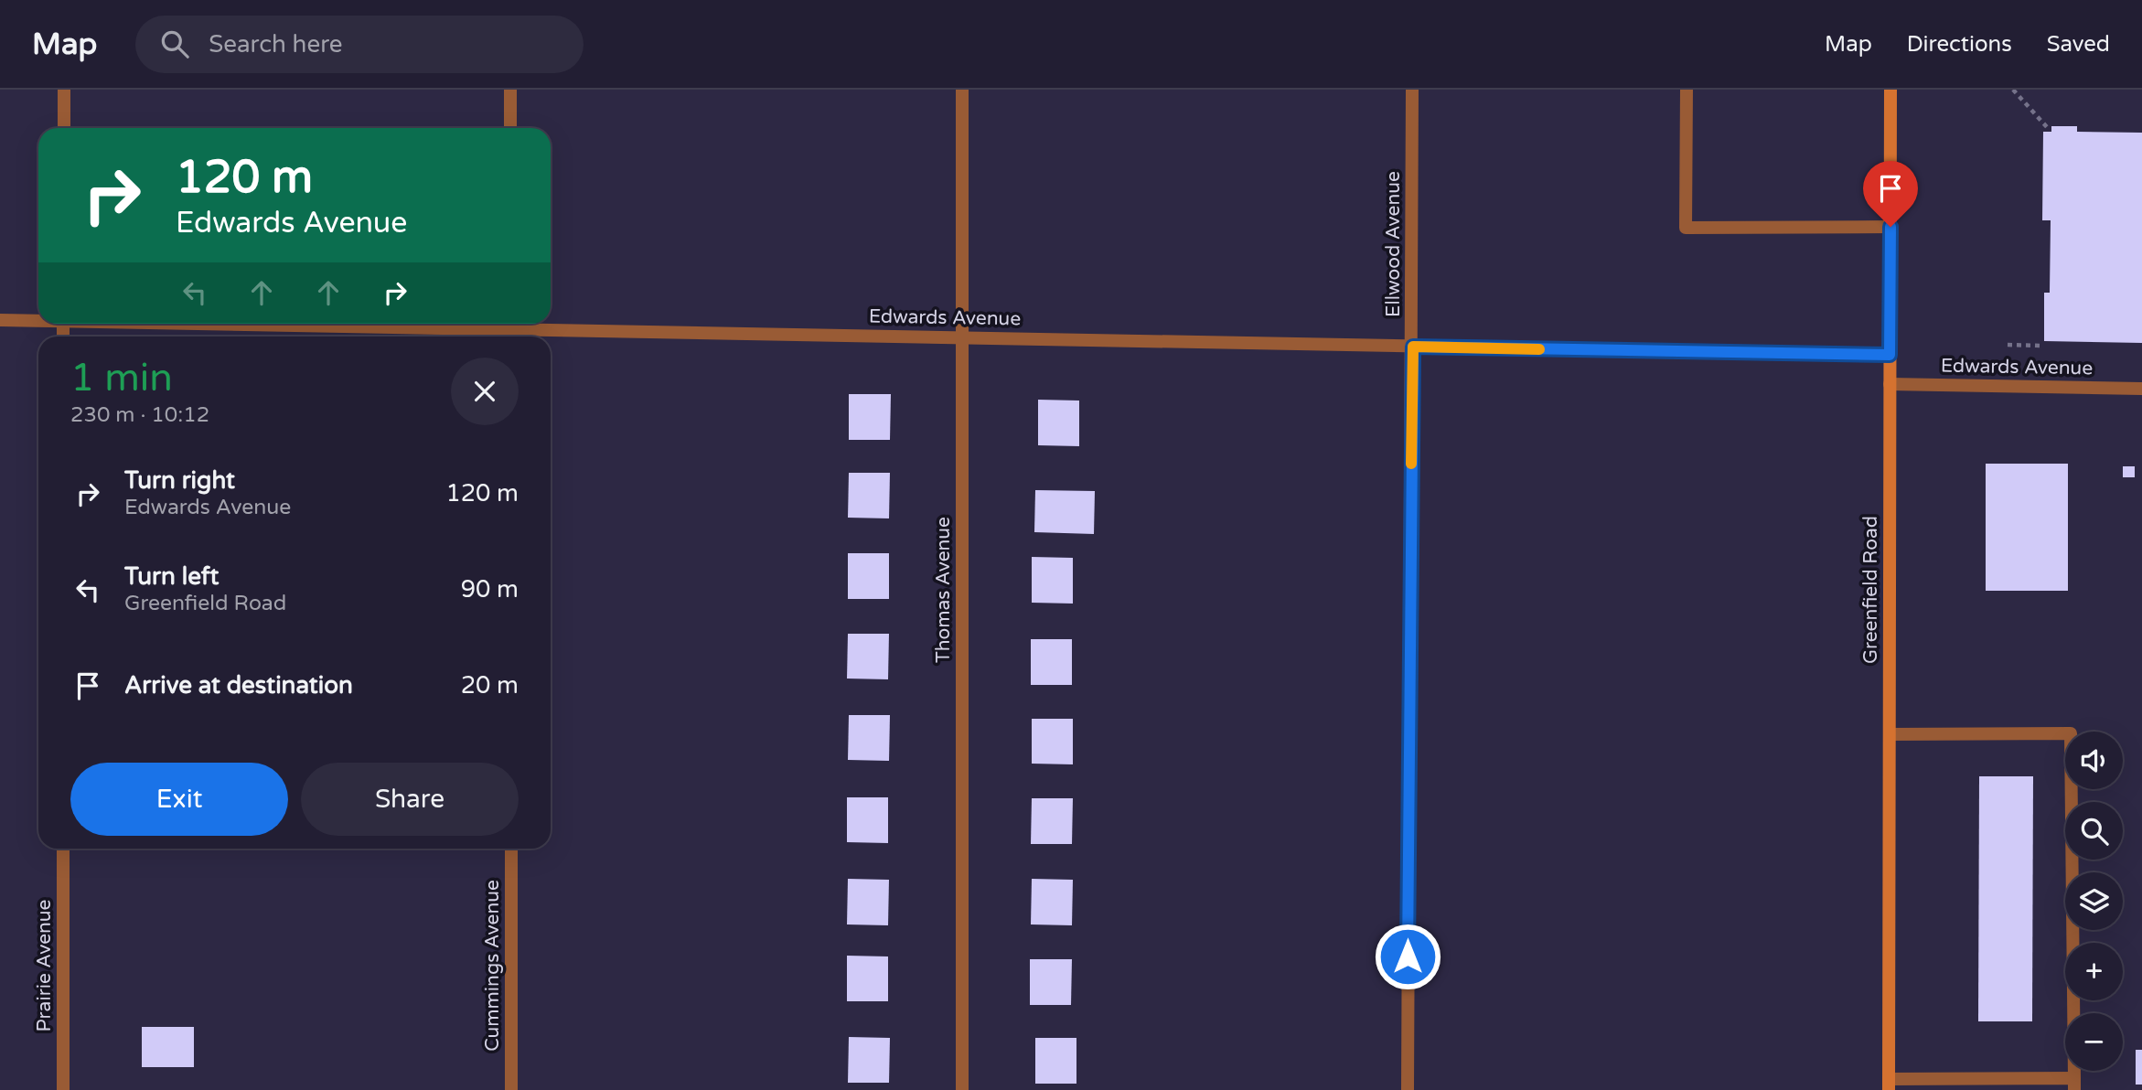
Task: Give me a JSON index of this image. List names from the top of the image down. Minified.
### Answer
{"streets":{"main road":["Greenfield Road"],"street":["Ellwood Avenue","Edwards Avenue","Thomas Avenue","Prairie Avenue","Cummings Avenue"]},"crossings":[["Ellwood Avenue","Edwards Avenue"],["Edwards Avenue","Thomas Avenue"],["Edwards Avenue","Greenfield Road"]],"page":{"header":"Map","search":"Search here","nav":["Map","Directions","Saved"],"turn":["120 m","Edwards Avenue"],"heading":["1 min","230 m · 10:12"],"list":[{"name":"Turn right","note":"Edwards Avenue","value":"120 m"},{"name":"Turn left","note":"Greenfield Road","value":"90 m"},{"name":"Arrive at destination","value":"20 m"}],"map_buttons":["+","−"],"buttons":["Exit","Share"]}}
